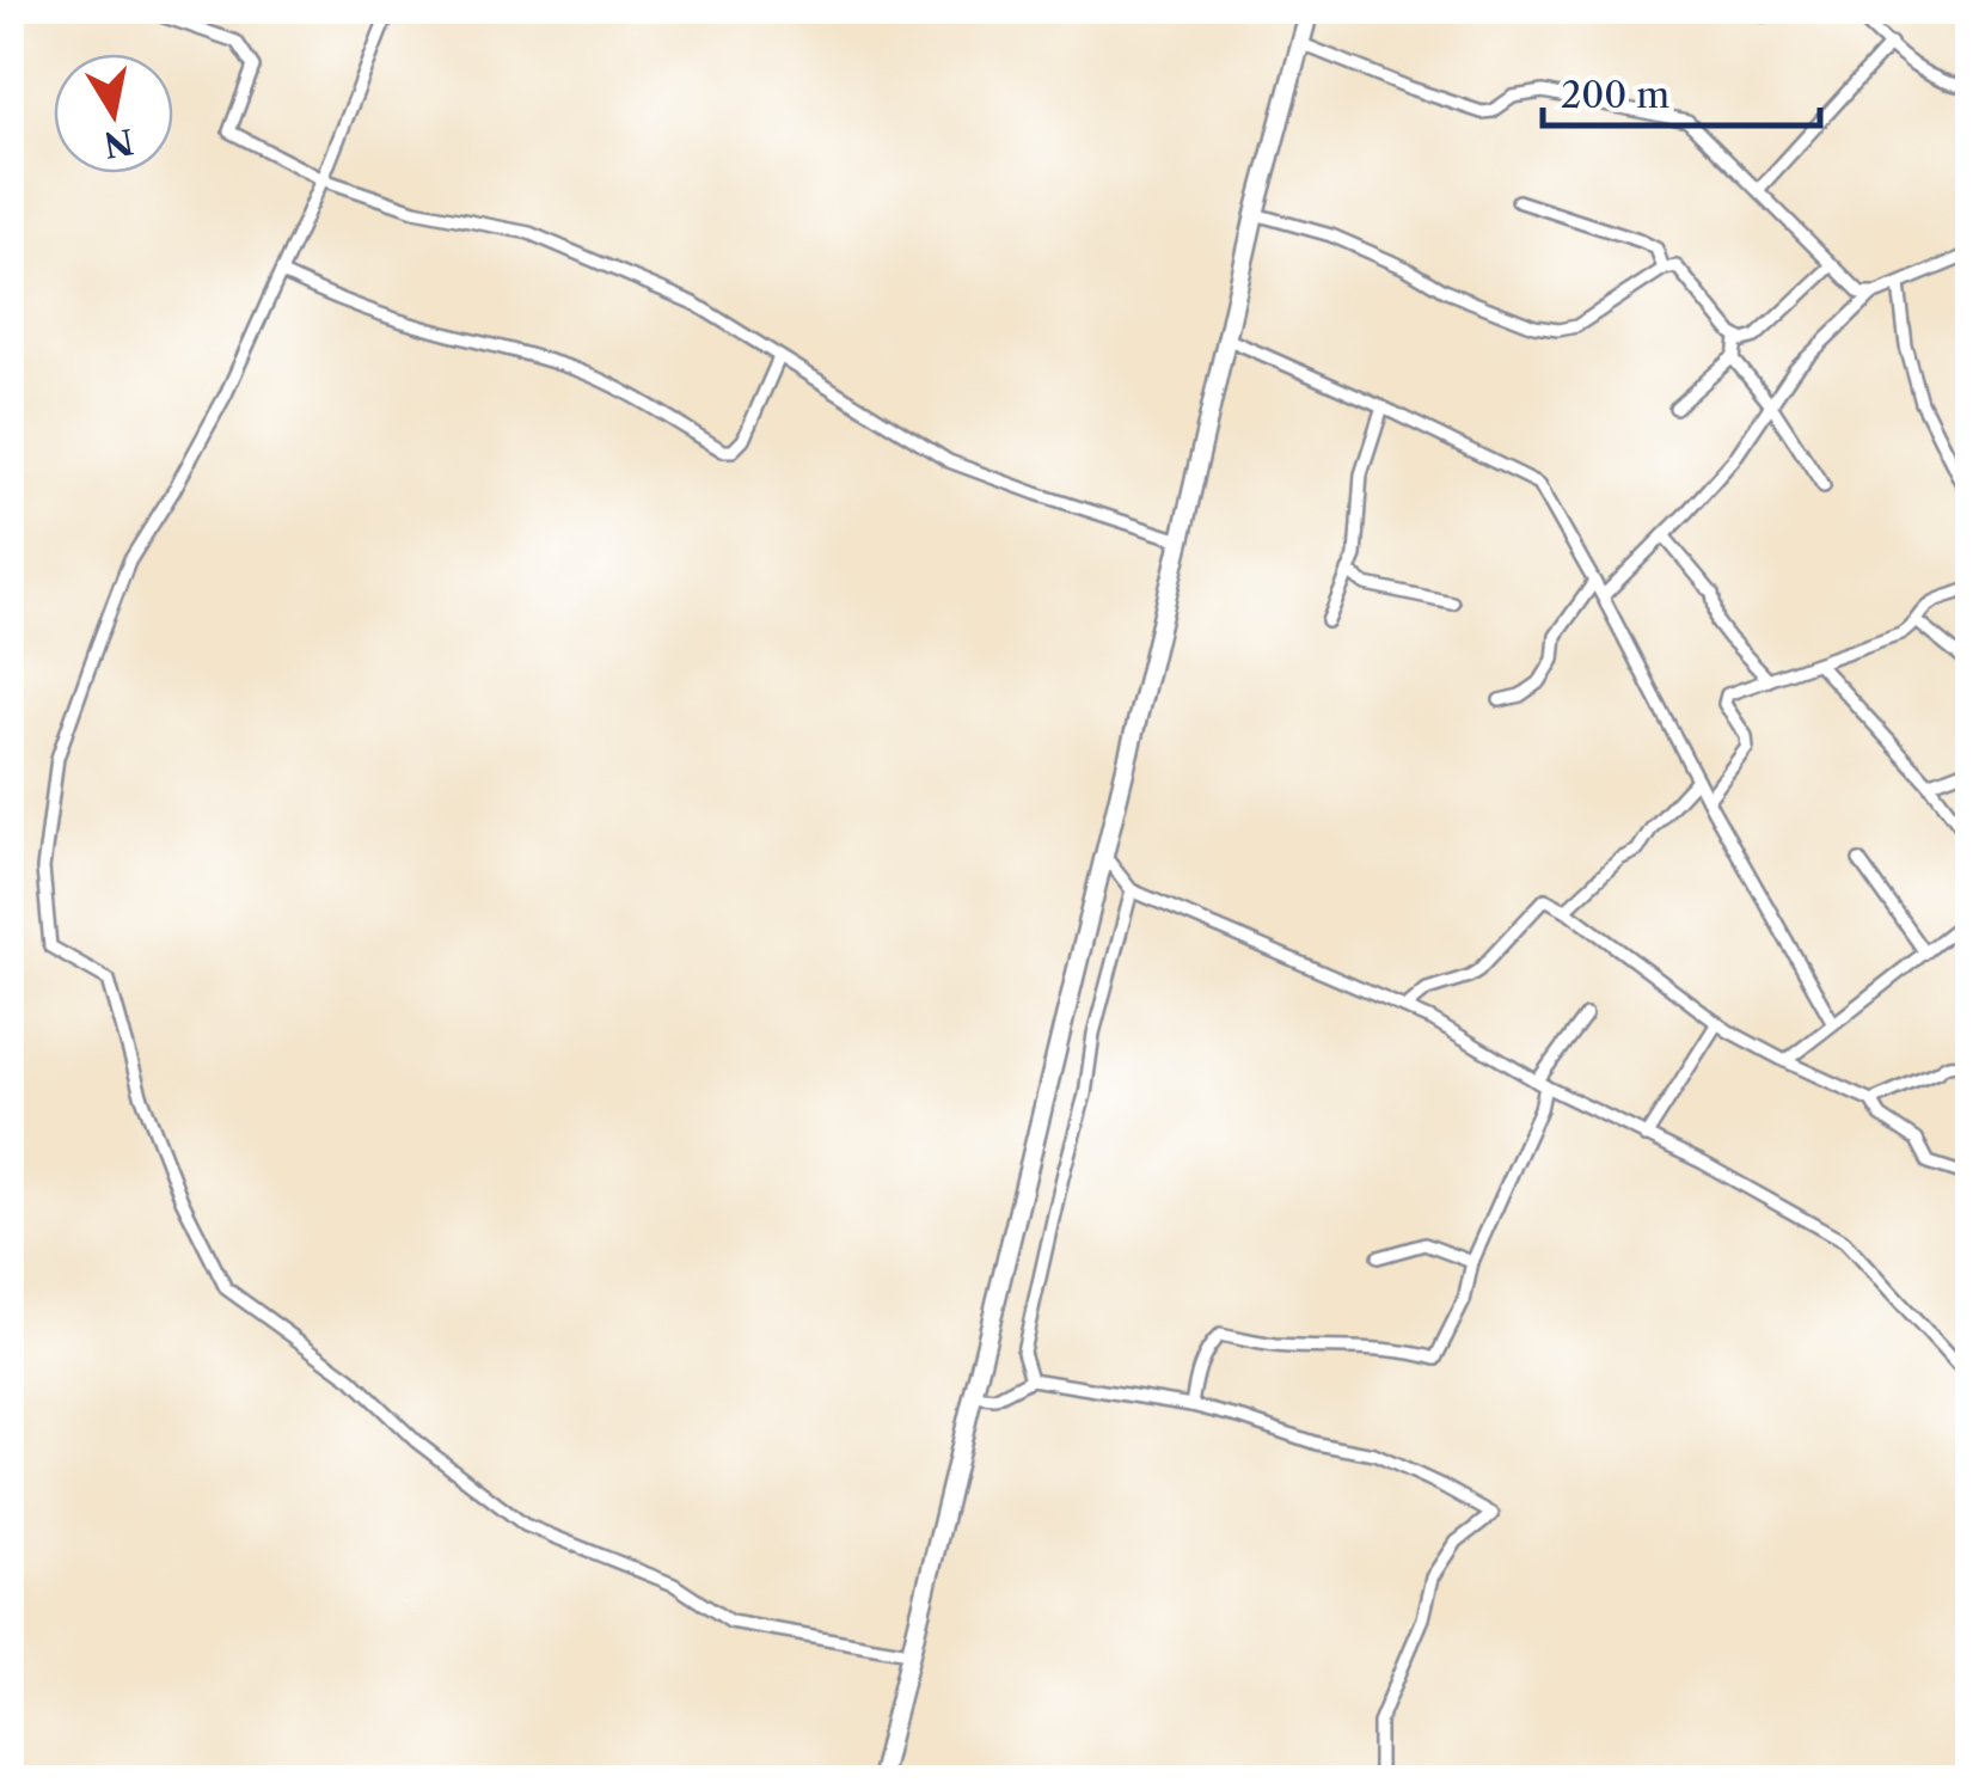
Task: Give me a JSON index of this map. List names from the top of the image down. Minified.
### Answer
{"scale_bar":"200 m","north":"bottom"}
